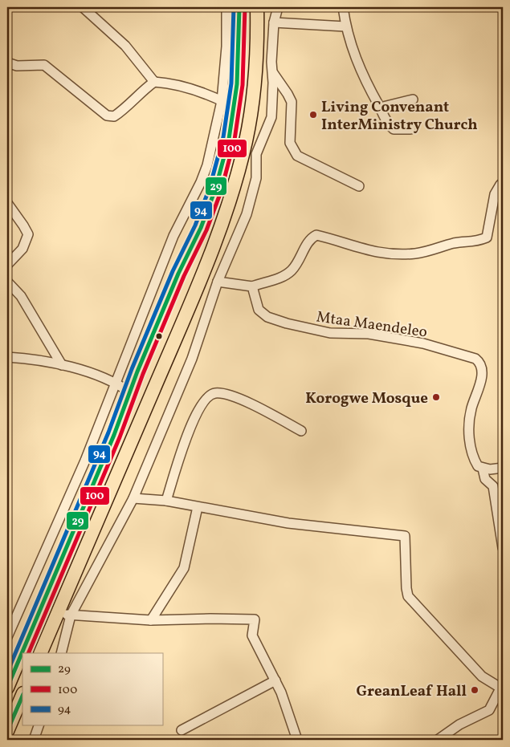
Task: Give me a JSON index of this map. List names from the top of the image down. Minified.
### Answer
{"streets":{"street":["Mtaa Maendeleo"]},"places":["Living Convenant InterMinistry Church","Korogwe Mosque","GreanLeaf Hall"],"lines":["transit line 29","transit line 100","transit line 94"],"legend":["29","100","94"]}
